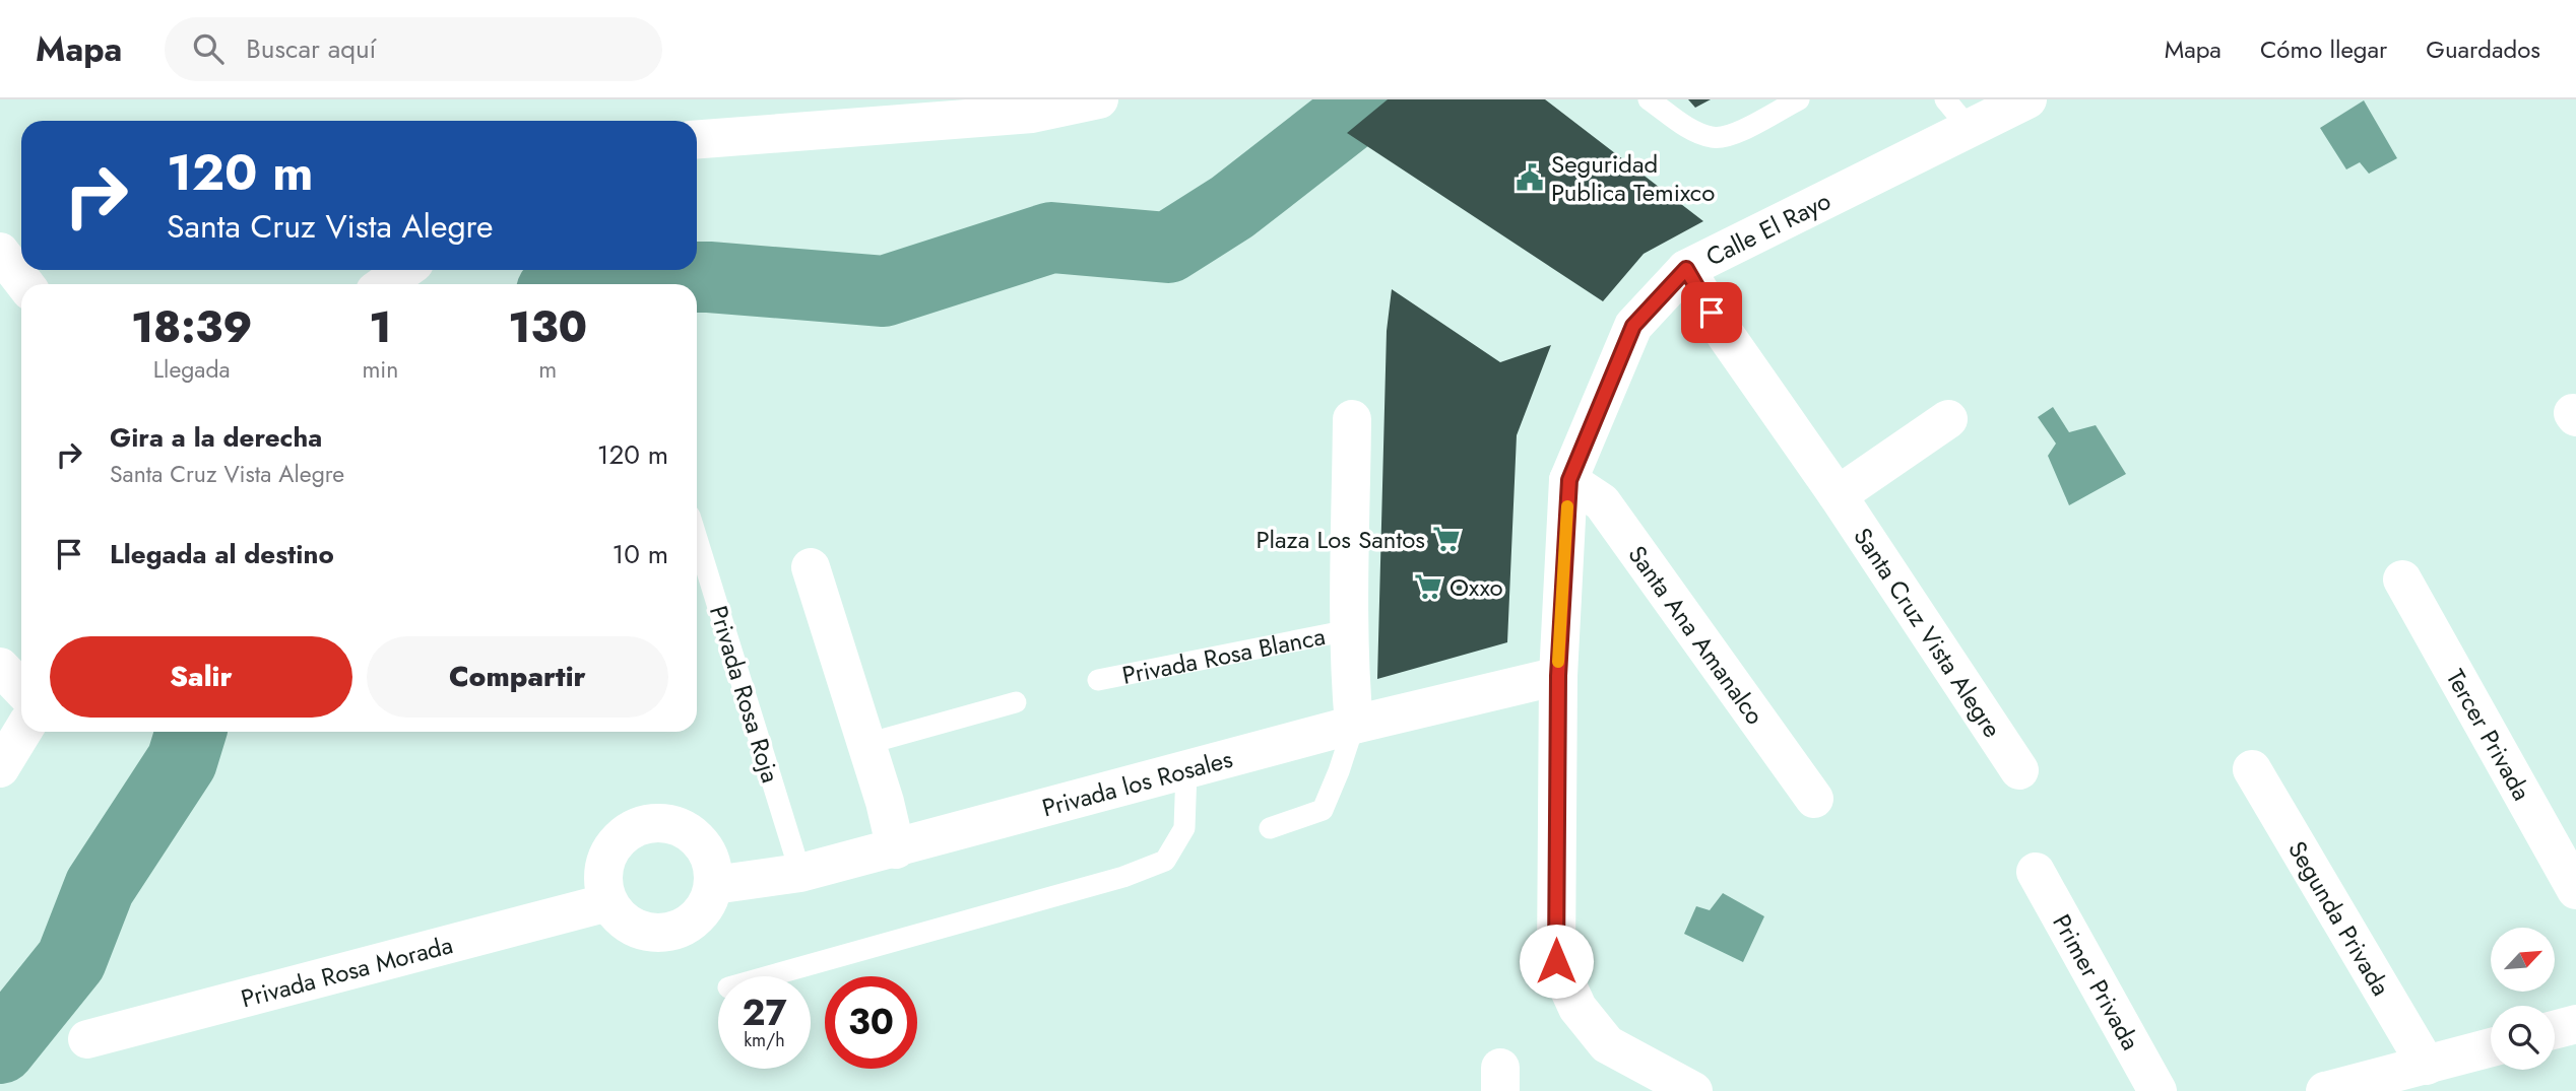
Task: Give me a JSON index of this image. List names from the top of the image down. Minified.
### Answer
{"streets":{"street":["Calle El Rayo","Santa Cruz Vista Alegre","Santa Ana Amanalco","Privada Rosa Blanca","Tercer Privada","Privada los Rosales","Segunda Privada","Privada Rosa Morada","Primer Privada"],"lane":["Privada Rosa Roja"]},"crossings":[["Calle El Rayo","Santa Cruz Vista Alegre"],["Calle El Rayo","Santa Ana Amanalco"],["Calle El Rayo","Privada los Rosales"],["Privada Rosa Blanca","Privada los Rosales"],["Privada Rosa Roja","Privada los Rosales"],["Privada los Rosales","Privada Rosa Morada"]],"places":{"public building":["Seguridad Publica Temixco"],"supermarket":["Plaza Los Santos","Oxxo"]},"north":"top right","page":{"header":"Mapa","search":"Buscar aquí","nav":["Mapa","Cómo llegar","Guardados"],"turn":["120 m","Santa Cruz Vista Alegre"],"eta":["18:39","Llegada","1","min","130","m"],"list":[{"name":"Gira a la derecha","note":"Santa Cruz Vista Alegre","value":"120 m"},{"name":"Llegada al destino","value":"10 m"}],"buttons":["Salir","Compartir"],"speed":"27 km/h","limit":"30"}}
